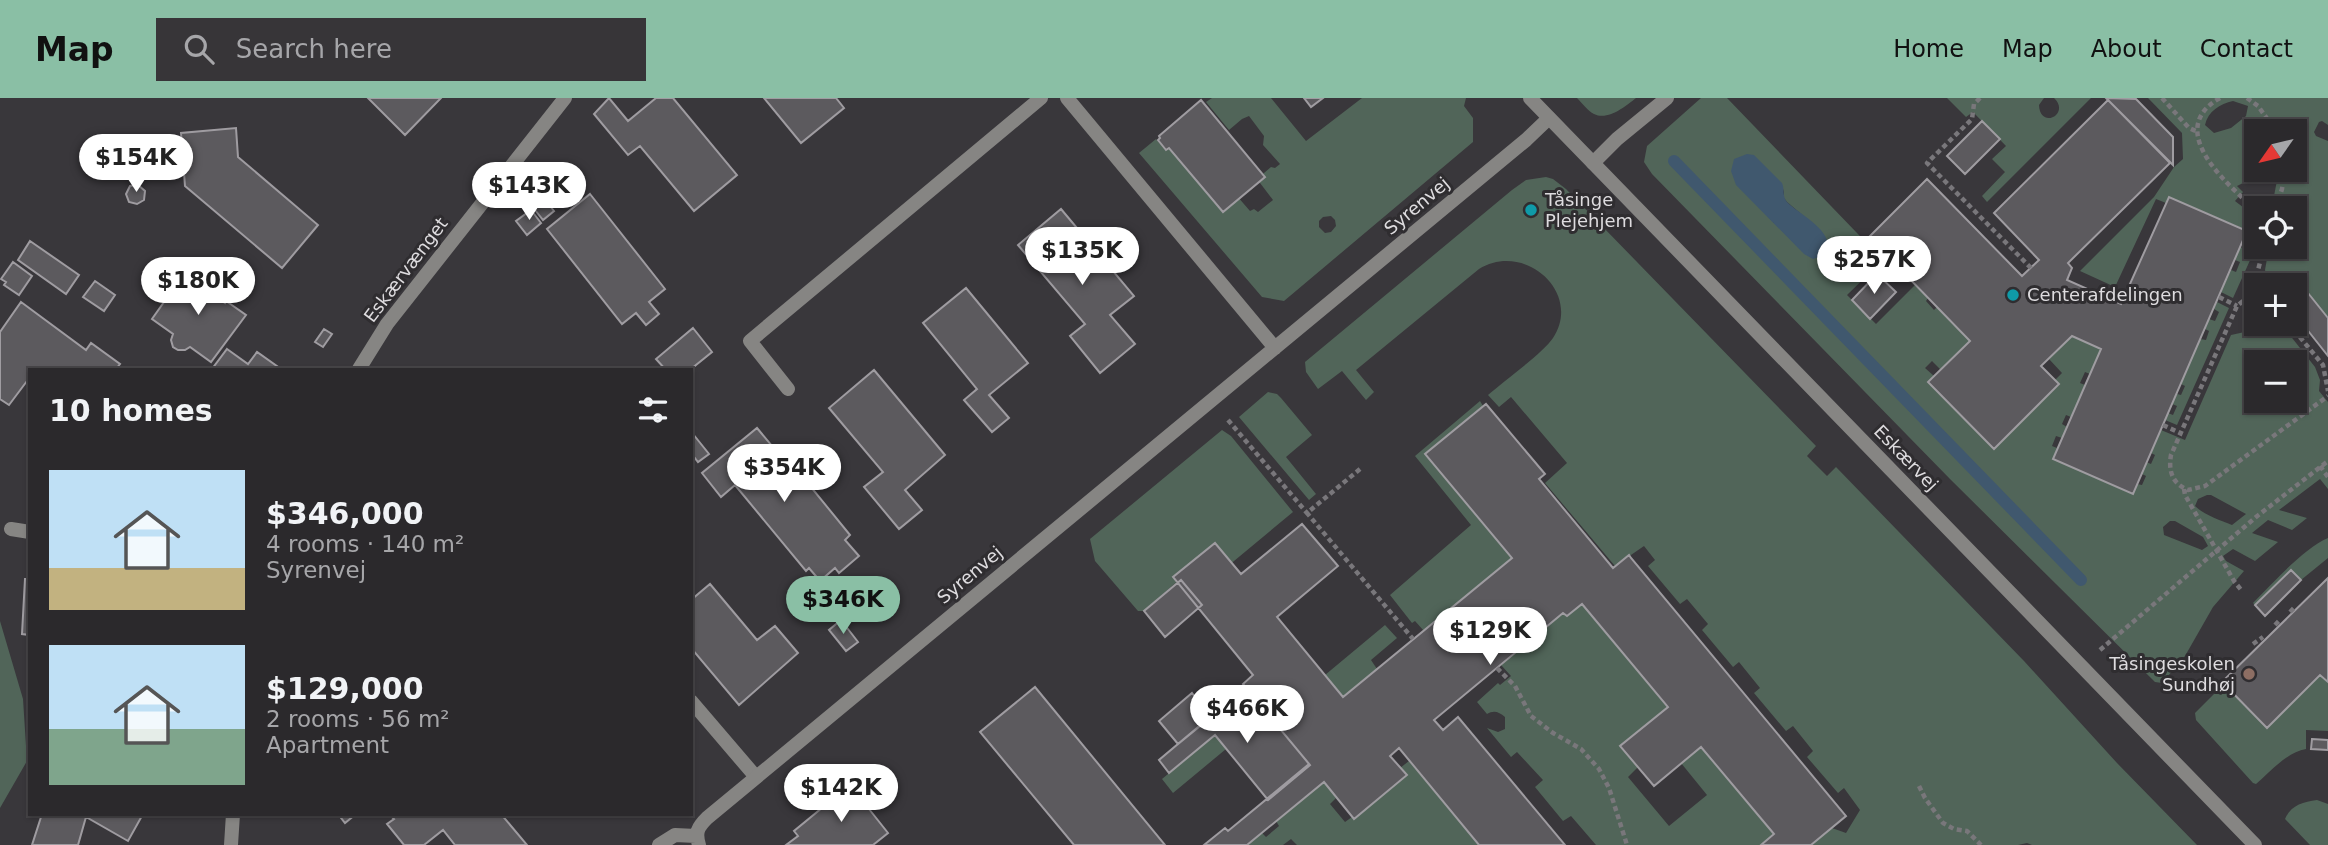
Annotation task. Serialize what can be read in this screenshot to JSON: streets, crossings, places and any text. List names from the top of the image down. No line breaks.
{"streets":{"street":["Syrenvej","Eskærvænget","Eskærvej"]},"crossings":[["Syrenvej","Eskærvej"]],"places":["Tåsinge Plejehjem","Centerafdelingen","Tåsingeskolen Sundhøj"],"north":"bottom left","page":{"header":"Map","search":"Search here","nav":["Home","Map","About","Contact"],"map_buttons":["+","−"],"price":["$154K","$143K","$135K","$257K","$180K","$354K","$346K","$129K","$466K","$142K"],"heading":"10 homes","list":[{"name":"$346,000","note":"4 rooms · 140 m² · Syrenvej"},{"name":"$129,000","note":"2 rooms · 56 m² · Apartment"}]}}
